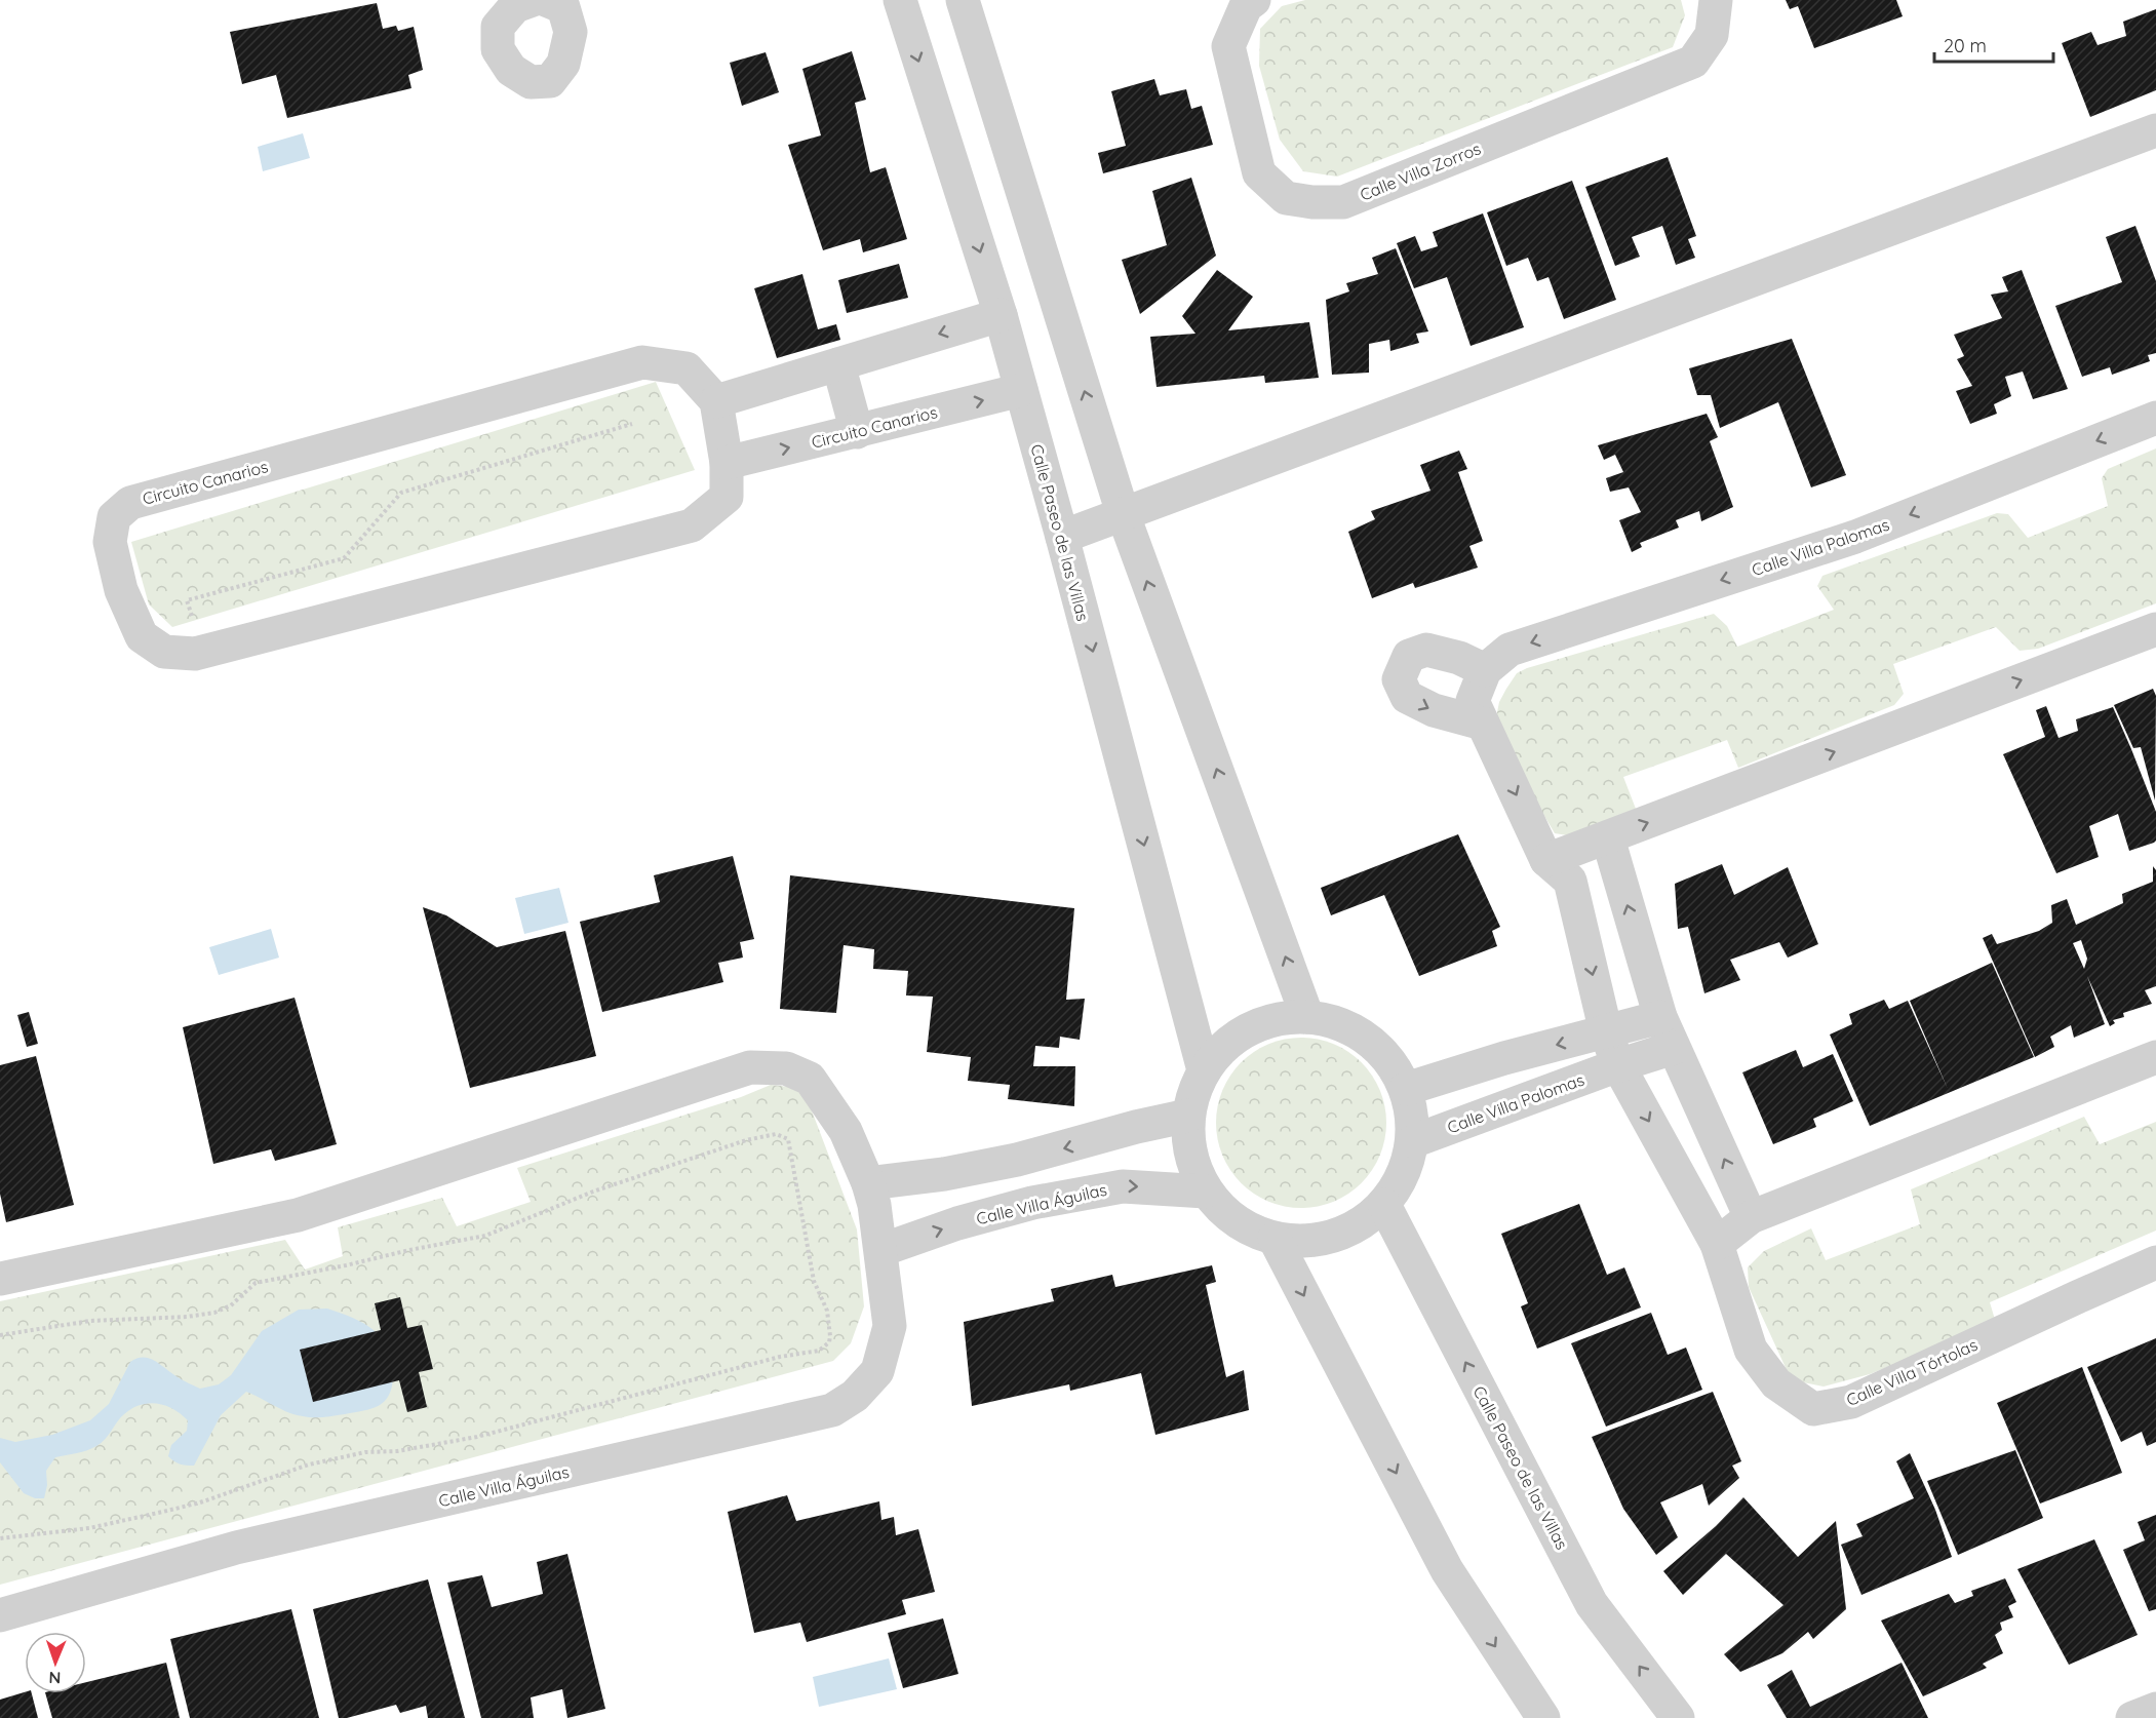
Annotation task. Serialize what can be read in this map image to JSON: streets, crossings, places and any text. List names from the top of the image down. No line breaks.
{"streets":{"street":["Calle Villa Zorros","Circuito Canarios","Calle Paseo de las Villas","Calle Villa Palomas","Calle Villa Águilas","Calle Villa Tórtolas"]},"crossings":[["Circuito Canarios","Calle Paseo de las Villas"],["Calle Villa Palomas","Calle Villa Tórtolas"]],"scale_bar":"20 m","north":"bottom"}
